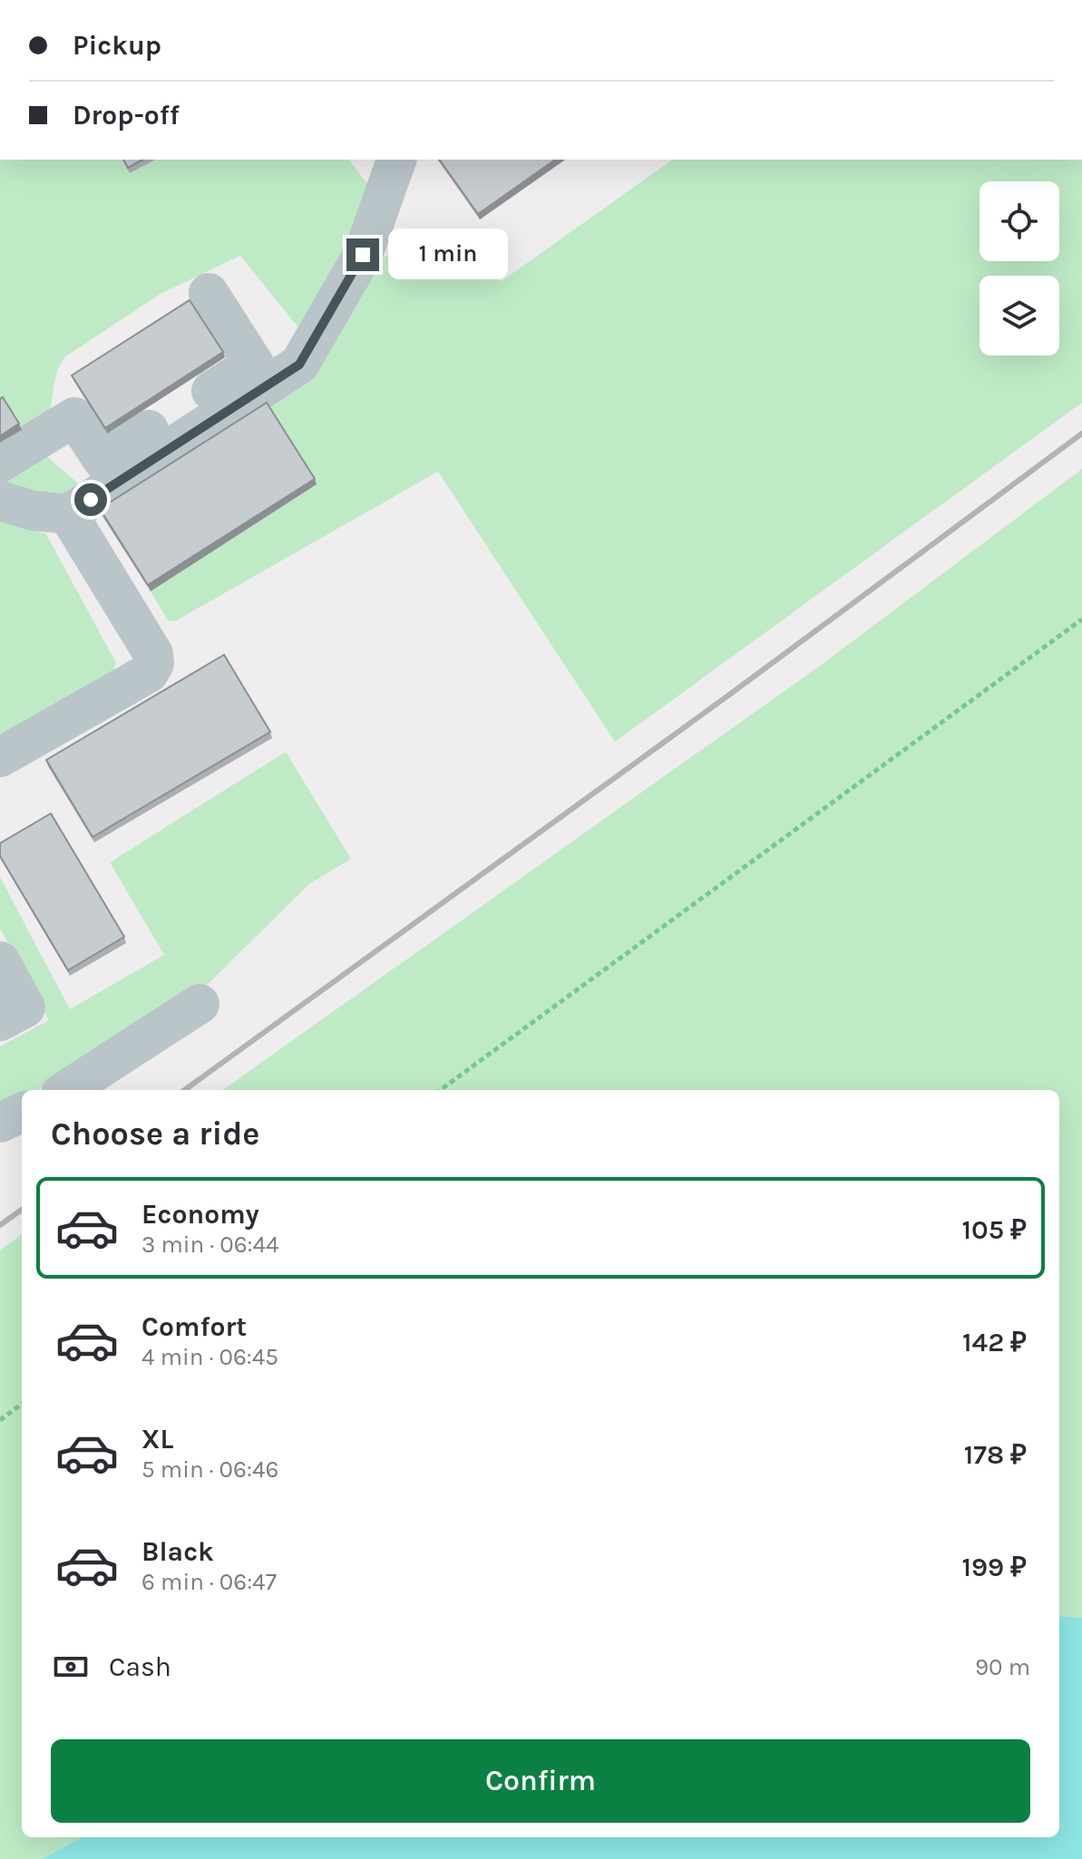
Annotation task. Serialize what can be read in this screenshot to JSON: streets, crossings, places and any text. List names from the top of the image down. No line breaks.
{"page":{"banner":["Pickup","Drop-off"],"bubble":"1 min","heading":"Choose a ride","list":[{"name":"Economy","note":"3 min · 06:44","value":"105 ₽"},{"name":"Comfort","note":"4 min · 06:45","value":"142 ₽"},{"name":"XL","note":"5 min · 06:46","value":"178 ₽"},{"name":"Black","note":"6 min · 06:47","value":"199 ₽"}],"pay":["Cash","90 m"],"buttons":"Confirm"}}
